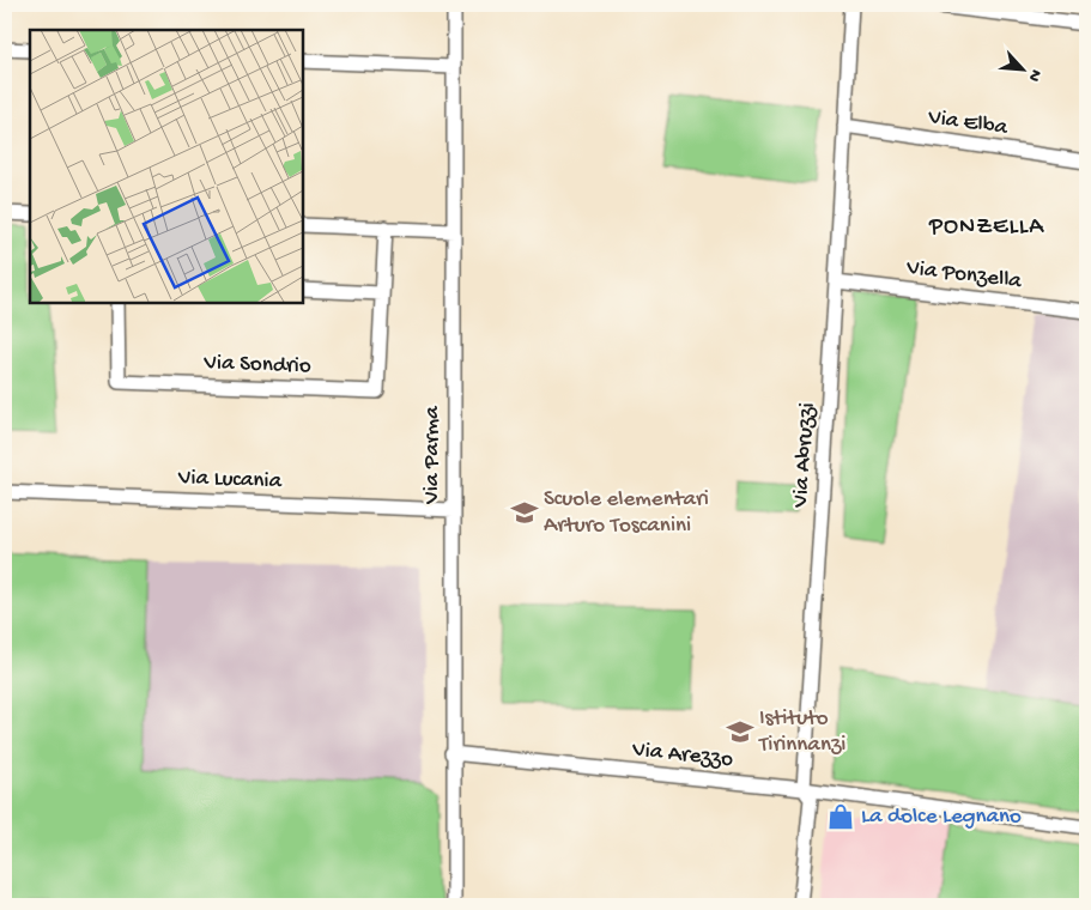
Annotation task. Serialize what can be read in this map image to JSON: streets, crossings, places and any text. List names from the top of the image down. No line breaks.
{"streets":{"street":["Via Elba","Via Ponzella","Via Sondrio","Via Parma","Via Abruzzi","Via Lucania","Via Arezzo"]},"crossings":[["Via Elba","Via Abruzzi"],["Via Ponzella","Via Abruzzi"],["Via Parma","Via Lucania"],["Via Parma","Via Arezzo"],["Via Abruzzi","Via Arezzo"]],"districts":["PONZELLA"],"places":{"school or university":["Scuole elementari Arturo Toscanini","Istituto Tirinnanzi"],"shop":["La dolce Legnano"]},"north":"bottom right"}
